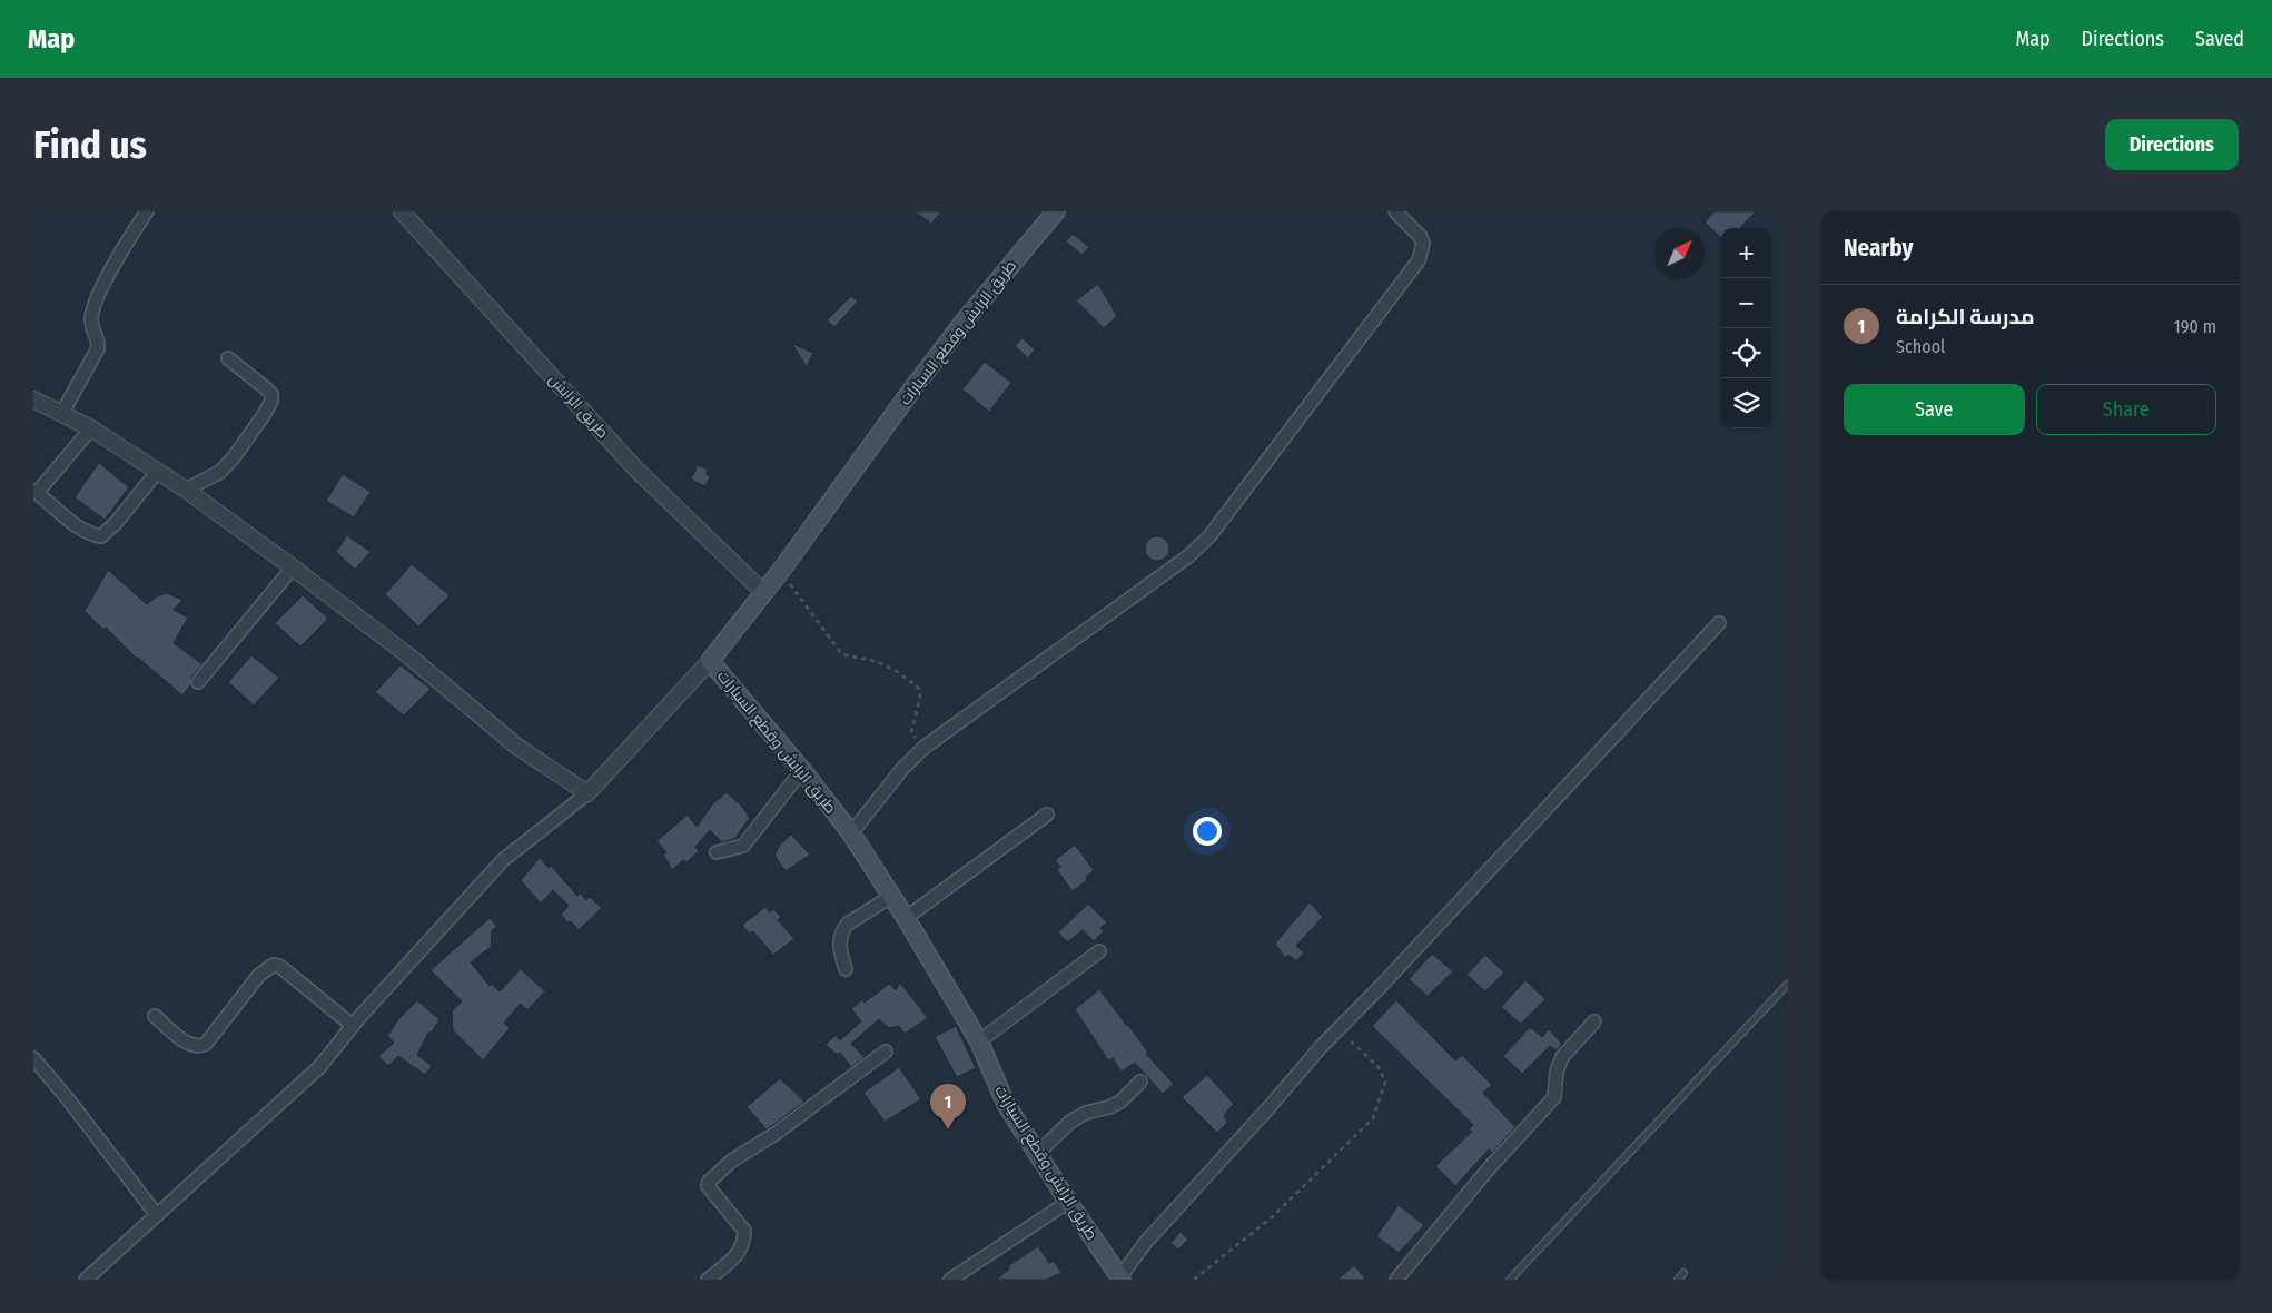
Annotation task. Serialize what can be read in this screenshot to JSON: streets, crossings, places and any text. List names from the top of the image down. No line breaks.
{"streets":{"main road":["طريق الرابش وقطع السيارات"],"street":["طريق الرابش"]},"crossings":[["طريق الرابش وقطع السيارات","طريق الرابش"]],"north":"top right","page":{"header":"Map","nav":["Map","Directions","Saved"],"buttons":["Directions",["Save","Share"]],"title":"Find us","heading":"Nearby","map_buttons":["+","−"],"list":[{"mark":"1","name":"مدرسة الكرامة","note":"School","value":"190 m"}],"pins":"1"}}
